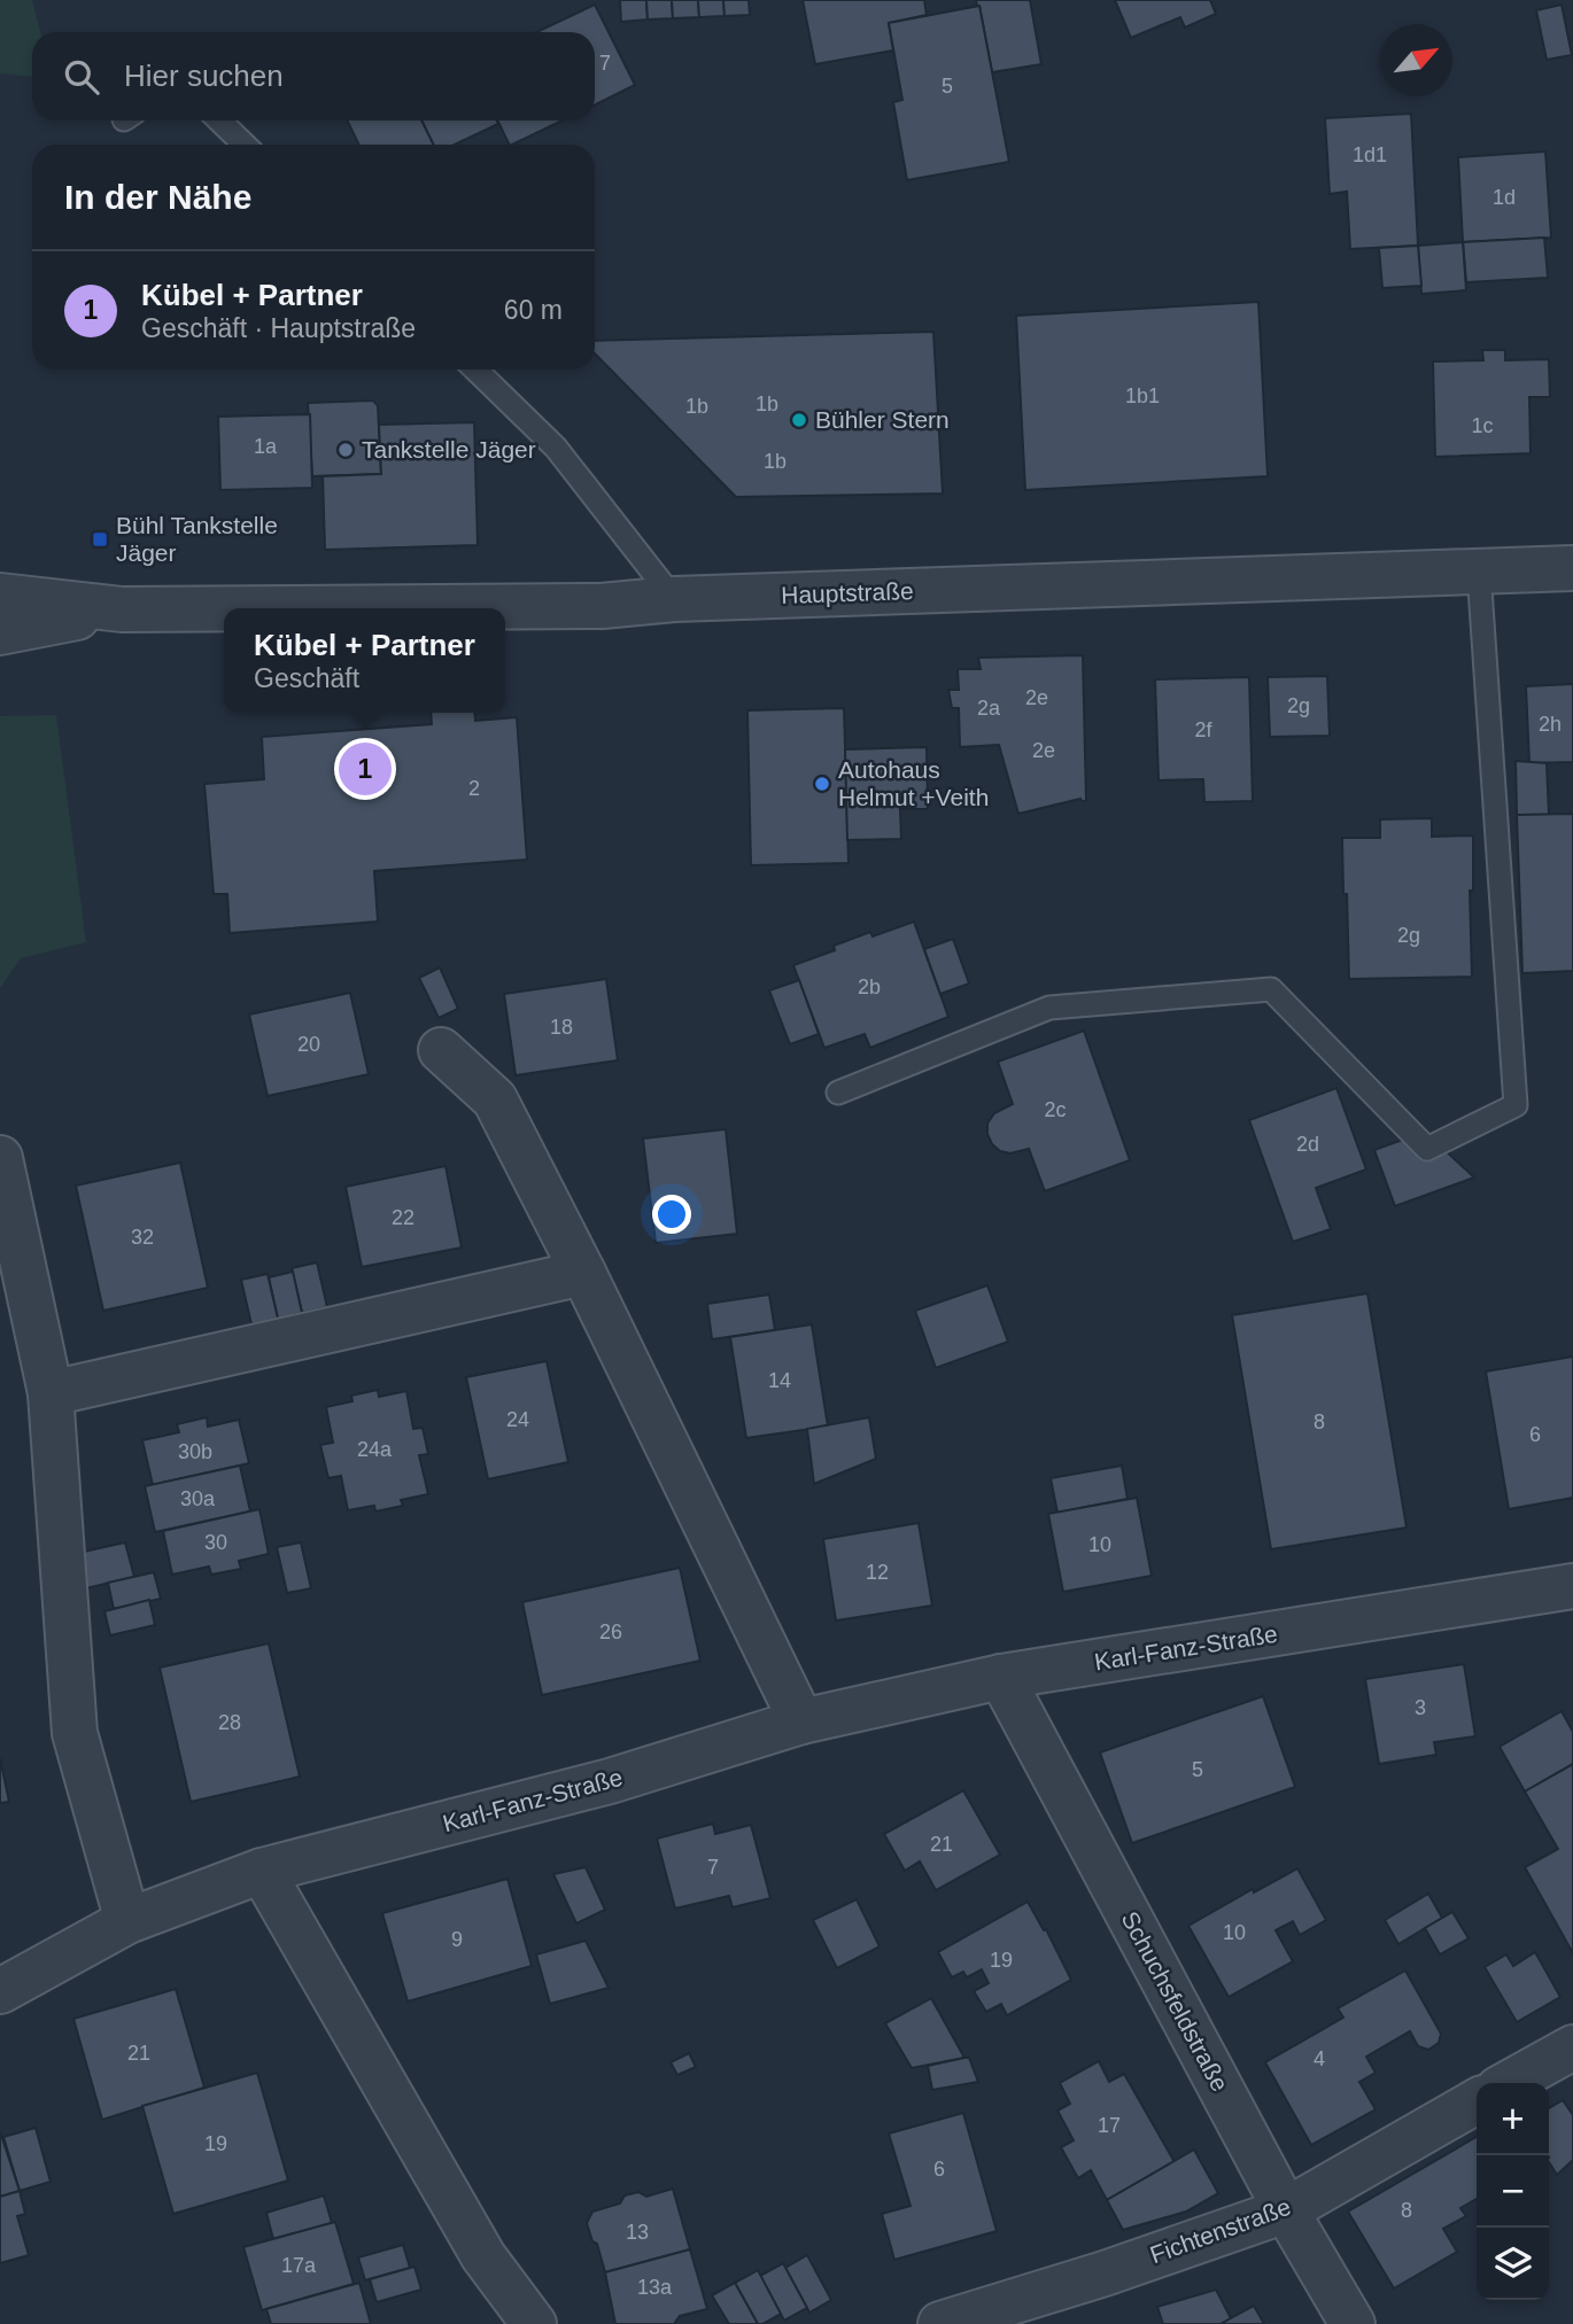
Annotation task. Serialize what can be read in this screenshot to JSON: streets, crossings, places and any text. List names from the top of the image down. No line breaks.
{"streets":{"street":["Hauptstraße","Karl-Fanz-Straße","Schuchsfeldstraße","Fichtenstraße"]},"crossings":[["Karl-Fanz-Straße","Schuchsfeldstraße"],["Schuchsfeldstraße","Fichtenstraße"]],"places":{"other":["Bühler Stern","Tankstelle Jäger","Autohaus Helmut +Veith"],"transit":["Bühl Tankstelle Jäger"]},"house_numbers":["7","5","1d1","1d","1b1","1b","1b","1c","1a","1b","2e","2g","2a","2h","2f","2e","2","2g","2b","18","20","2c","2d","22","32","14","24","8","6","24a","30b","30a","30","10","12","26","3","28","5","21","7","10","9","19","21","4","17","19","6","8","13","17a","13a"],"north":"top right","page":{"search":"Hier suchen","heading":"In der Nähe","list":[{"mark":"1","name":"Kübel + Partner","note":"Geschäft · Hauptstraße","value":"60 m"}],"popup":["Kübel + Partner","Geschäft"],"pins":"1","map_buttons":["+","−"]}}
